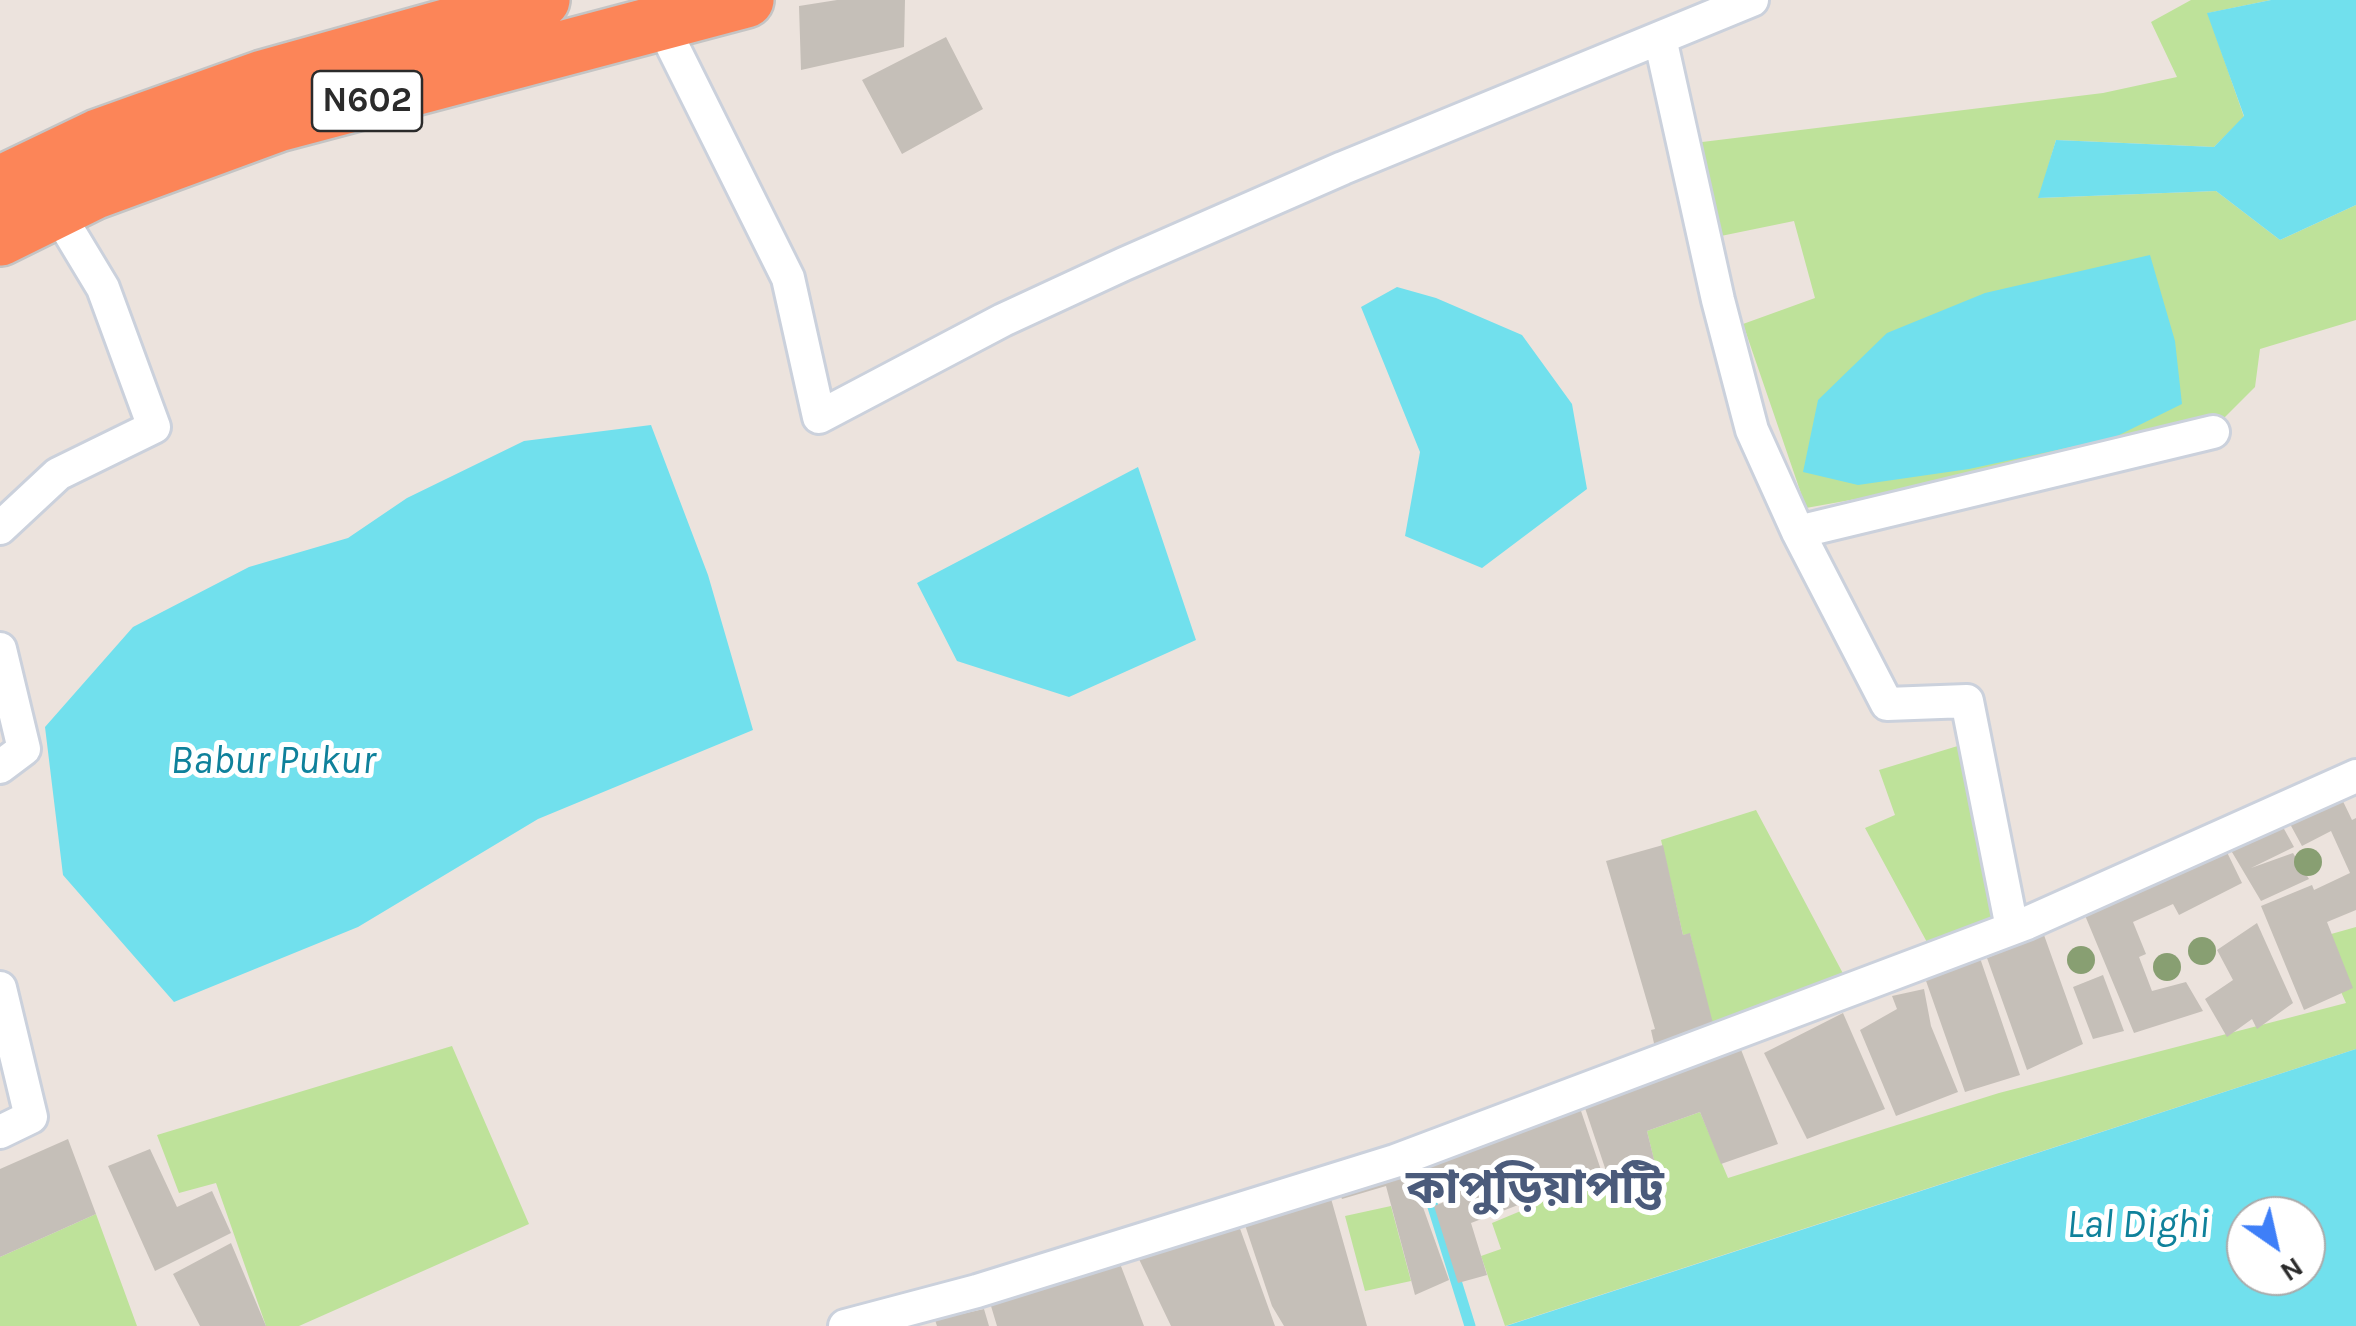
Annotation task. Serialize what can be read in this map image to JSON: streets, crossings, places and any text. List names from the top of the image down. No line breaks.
{"streets":{"highway":["N602"]},"districts":["কাপুড়িয়াপট্টি"],"water":["Babur Pukur","Lal Dighi"],"north":"bottom right"}
